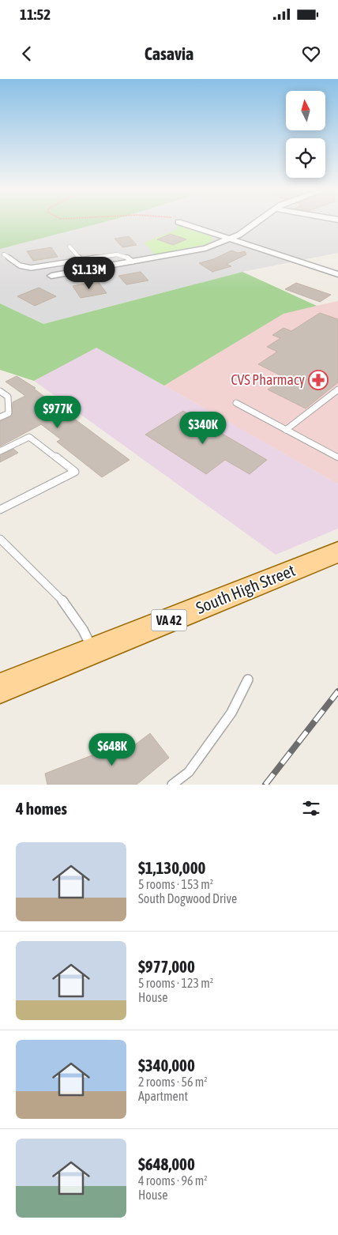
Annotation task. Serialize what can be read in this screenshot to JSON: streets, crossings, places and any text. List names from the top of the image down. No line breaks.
{"streets":{"main road":["South High Street","VA 42"]},"places":{"pharmacy":["CVS Pharmacy"]},"north":"top","page":{"status":"11:52","header":"Casavia","price":["$1.13M","$977K","$340K","$648K"],"heading":"4 homes","list":[{"name":"$1,130,000","note":"5 rooms · 153 m² · South Dogwood Drive"},{"name":"$977,000","note":"5 rooms · 123 m² · House"},{"name":"$340,000","note":"2 rooms · 56 m² · Apartment"},{"name":"$648,000","note":"4 rooms · 96 m² · House"}]}}
